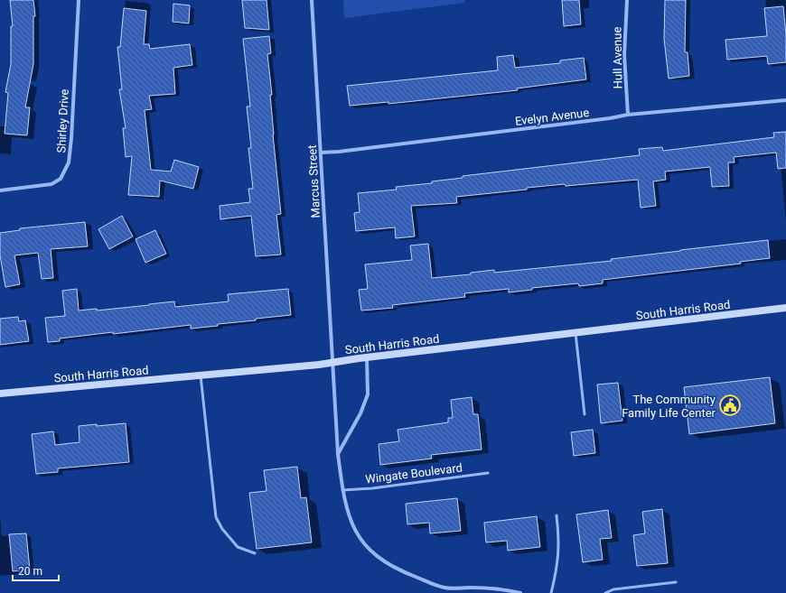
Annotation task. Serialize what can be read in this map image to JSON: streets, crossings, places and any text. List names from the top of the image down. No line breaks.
{"streets":{"main road":["South Harris Road"],"street":["Hull Avenue","Evelyn Avenue","Shirley Drive","Marcus Street"],"lane":["Wingate Boulevard"]},"crossings":[["Hull Avenue","Evelyn Avenue"],["Evelyn Avenue","Marcus Street"],["Marcus Street","South Harris Road"]],"places":{"public building":["The Community Family Life Center"]},"scale_bar":"20 m"}
